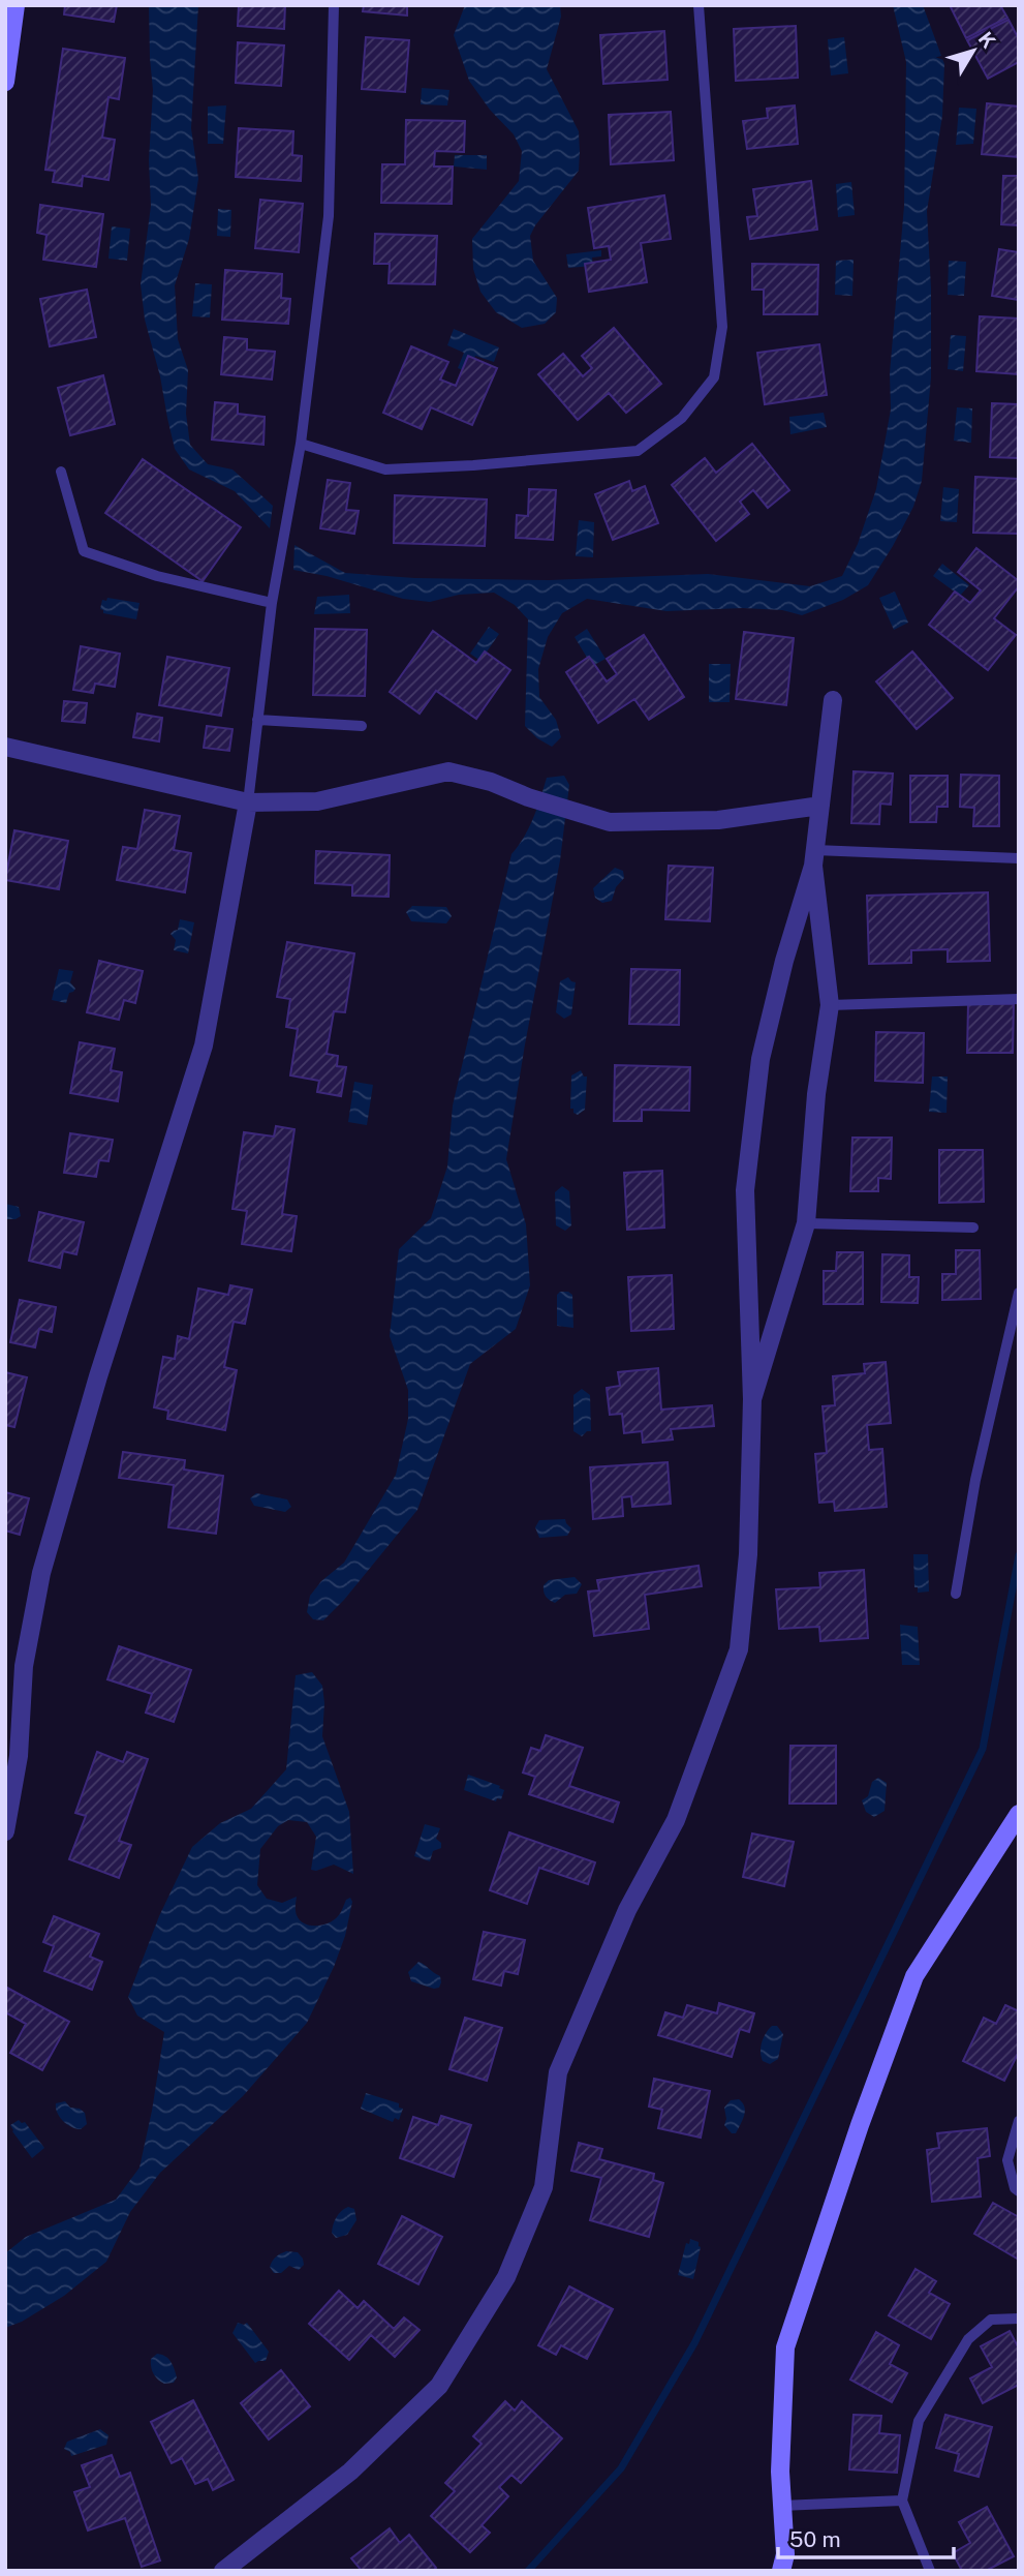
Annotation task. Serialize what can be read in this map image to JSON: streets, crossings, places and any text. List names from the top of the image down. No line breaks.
{"scale_bar":"50 m","north":"top right"}
